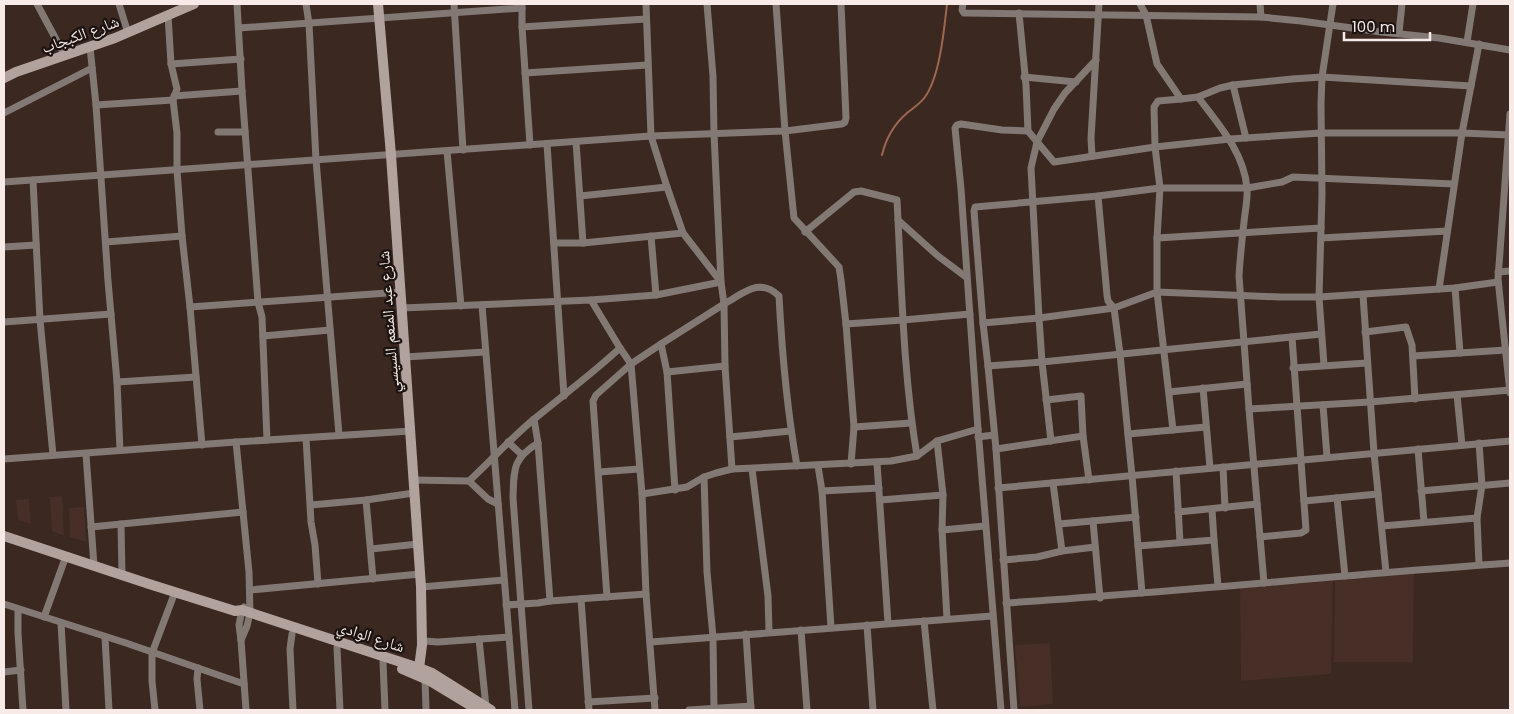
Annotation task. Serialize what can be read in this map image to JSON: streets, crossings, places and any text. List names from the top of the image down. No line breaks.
{"streets":{"main road":["شارع الكبجاب","شارع عبد المنعم السيسي","شارع الوادي"]},"crossings":[["شارع عبد المنعم السيسي","شارع الوادي"]],"scale_bar":"100 m"}
